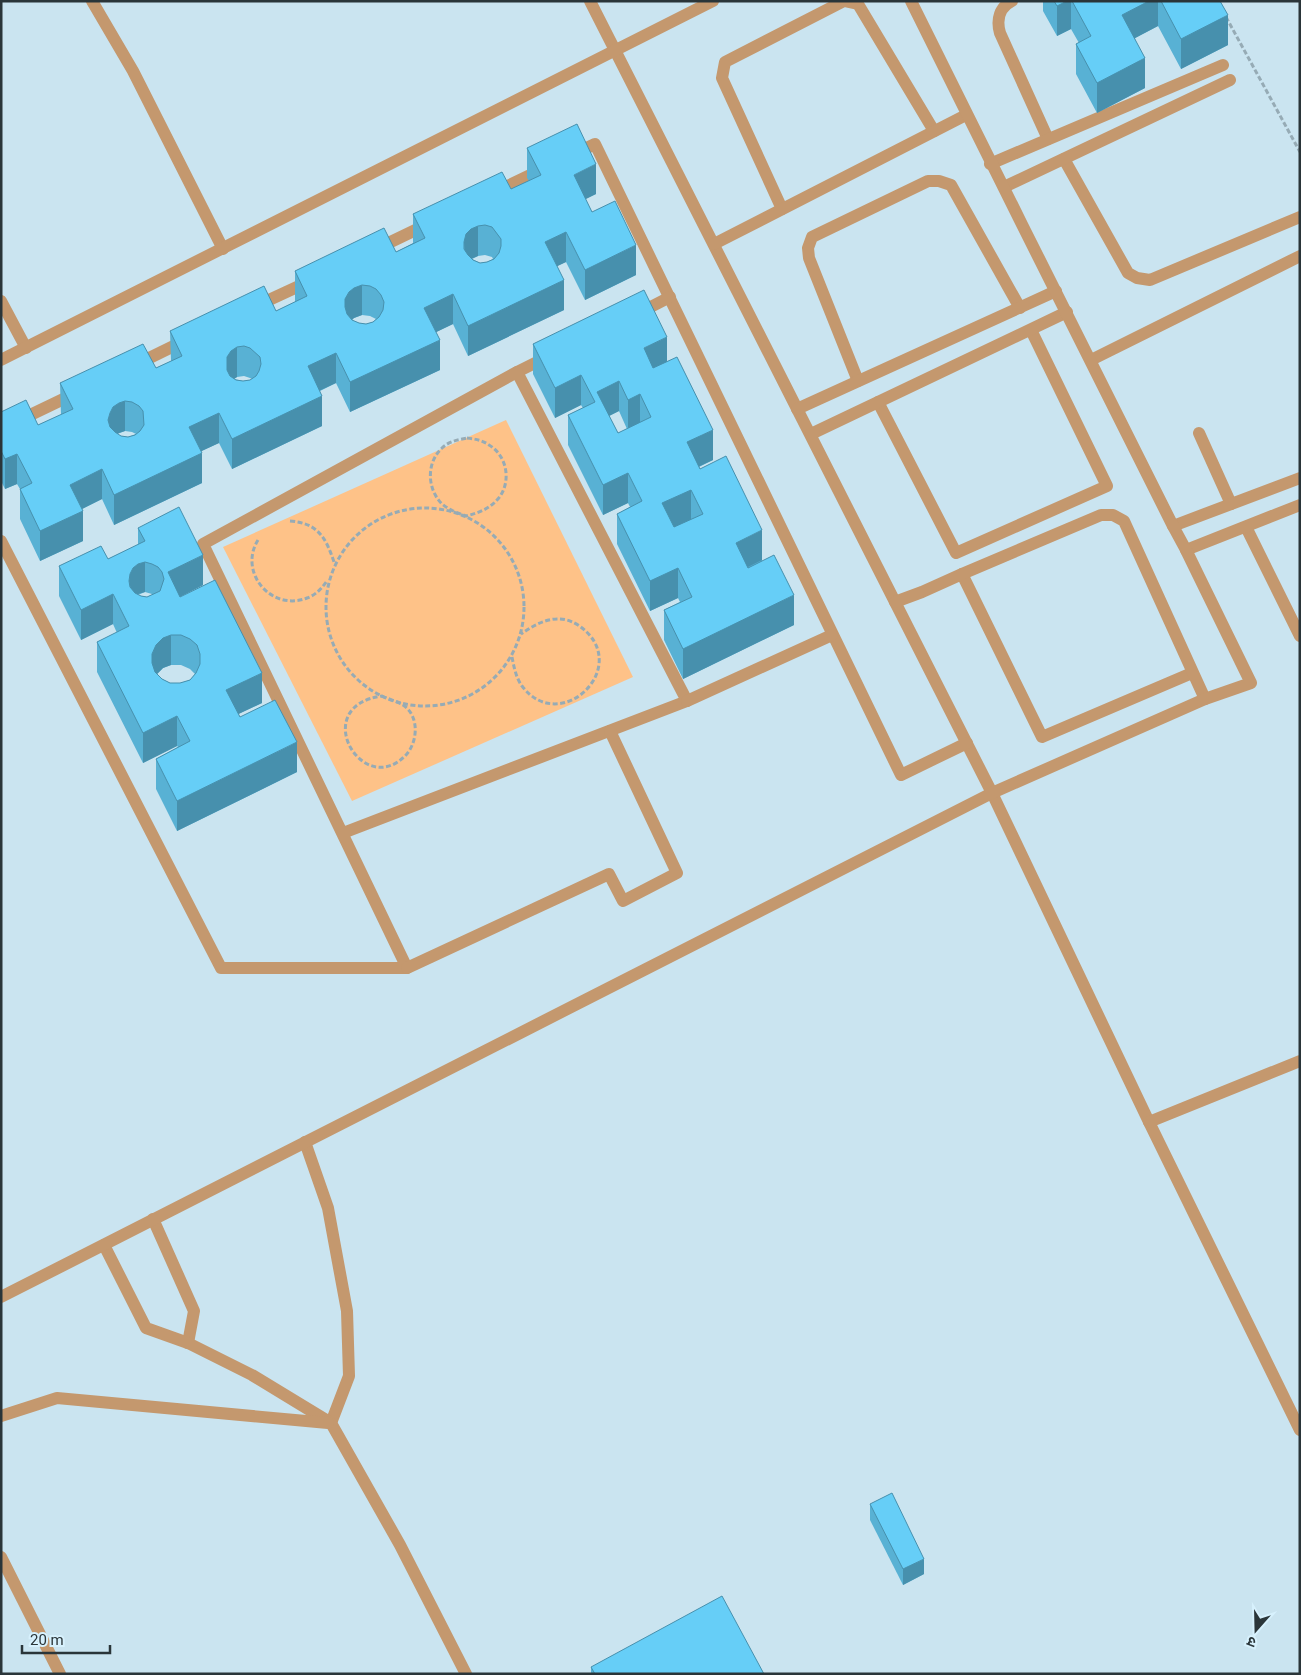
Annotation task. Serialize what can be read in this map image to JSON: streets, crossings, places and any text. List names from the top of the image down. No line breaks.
{"scale_bar":"20 m","north":"bottom"}
